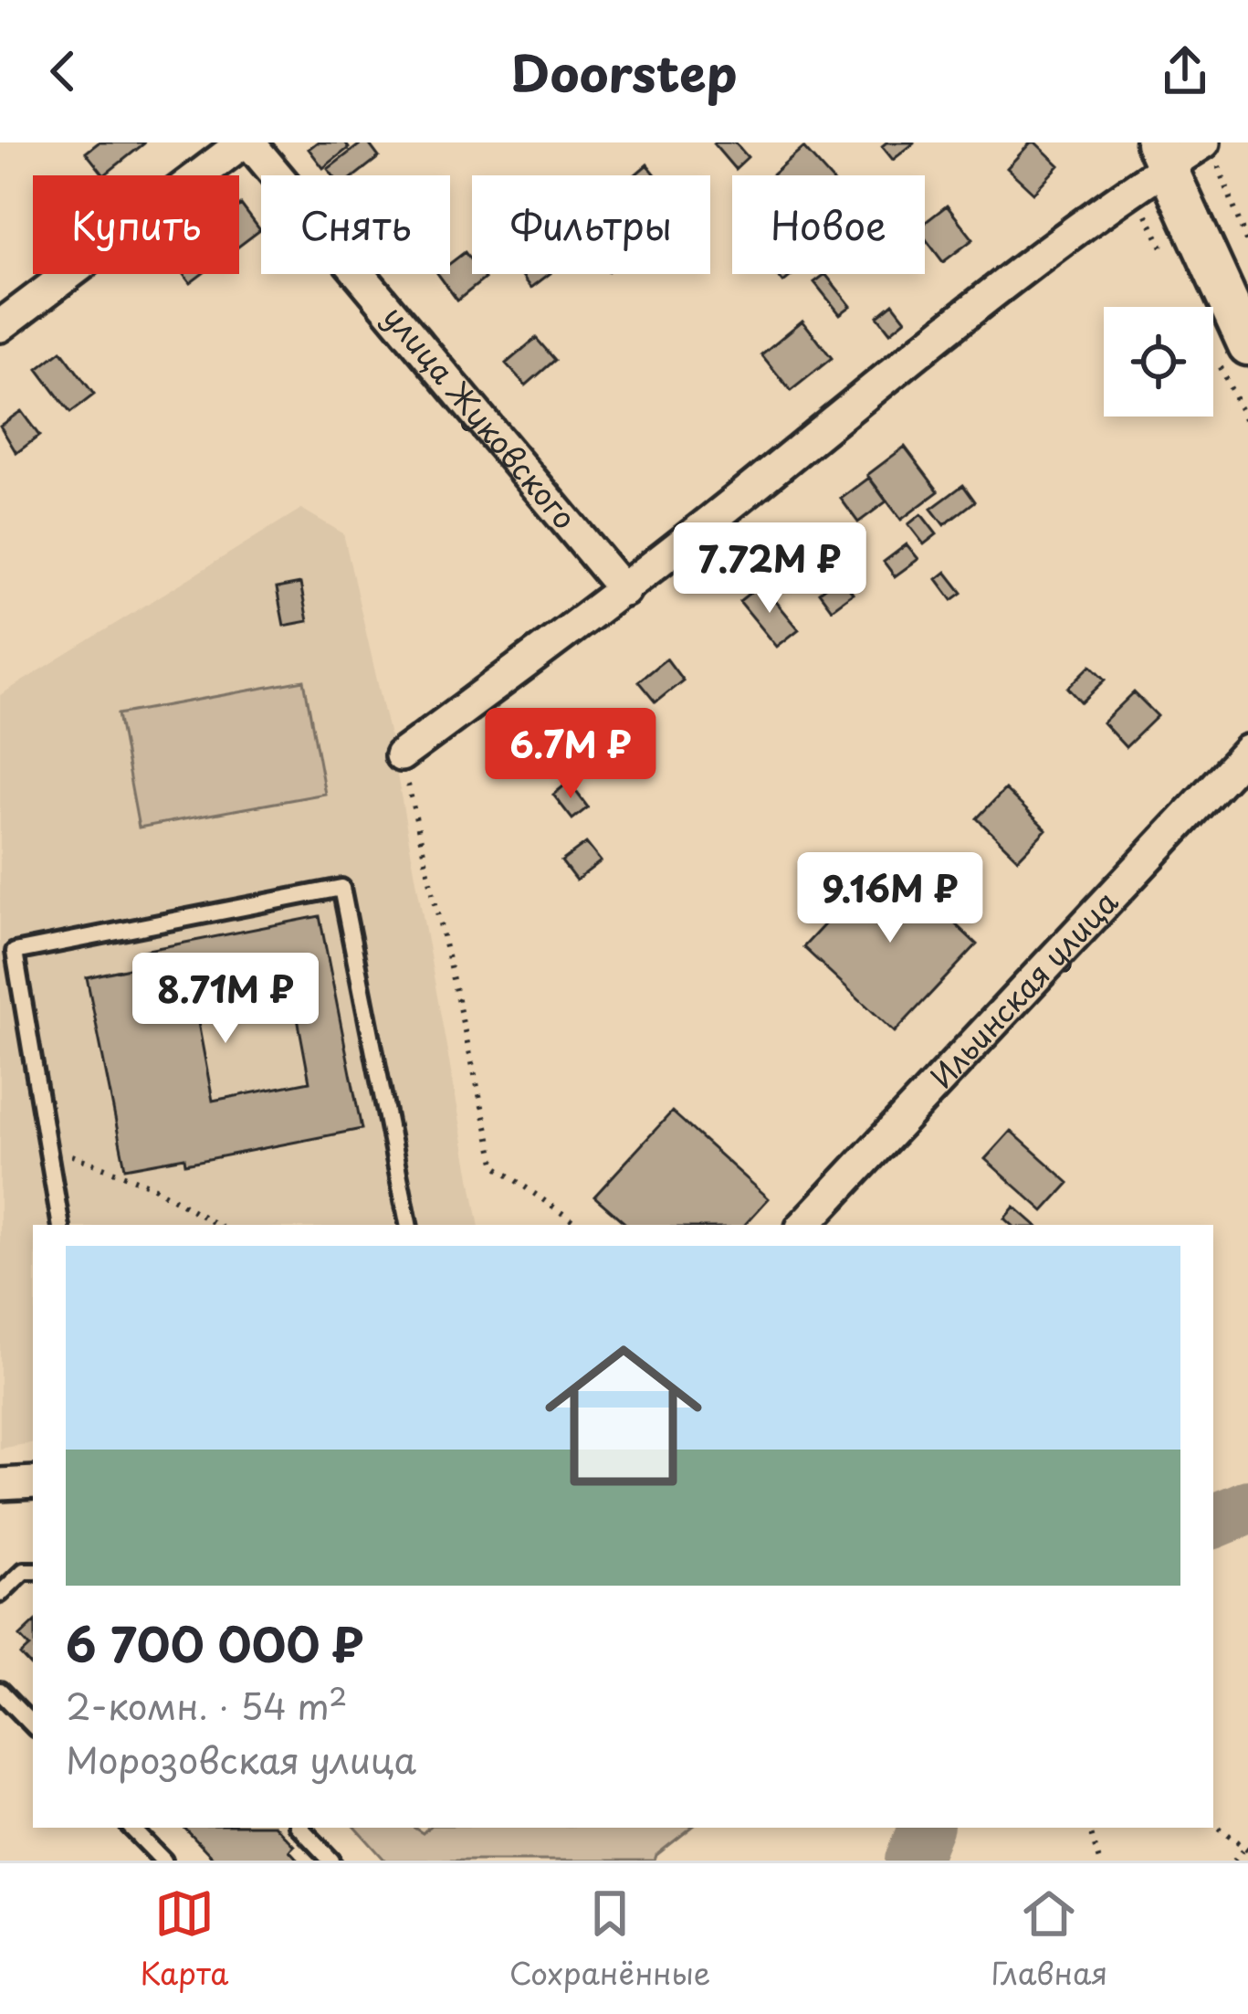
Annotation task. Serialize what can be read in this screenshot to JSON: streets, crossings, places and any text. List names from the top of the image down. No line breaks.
{"streets":{"street":["улица Жуковского","Ильинская улица"]},"page":{"header":"Doorstep","chip":["Купить","Снять","Фильтры","Новое"],"price":["7.72M ₽","6.7M ₽","9.16M ₽","8.71M ₽"],"list":[{"name":"6 700 000 ₽","note":"2-комн. · 54 m² · Морозовская улица"}],"tabs":["Карта","Сохранённые","Главная"]}}
